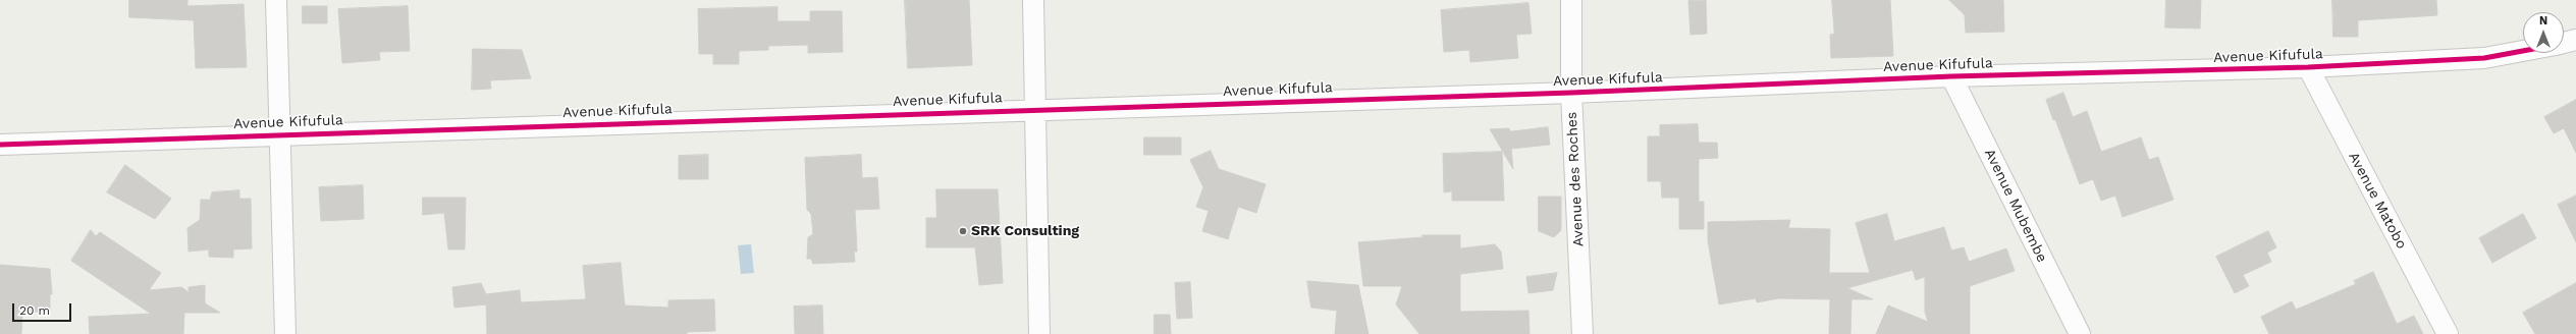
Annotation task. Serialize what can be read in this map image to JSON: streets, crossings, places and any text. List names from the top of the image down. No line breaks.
{"streets":{"street":["Avenue Kifufula","Avenue des Roches","Avenue Matobo","Avenue Mubembe"]},"crossings":[["Avenue Kifufula","Avenue des Roches"],["Avenue Kifufula","Avenue Matobo"],["Avenue Kifufula","Avenue Mubembe"]],"places":["SRK Consulting"],"scale_bar":"20 m","north":"top"}
